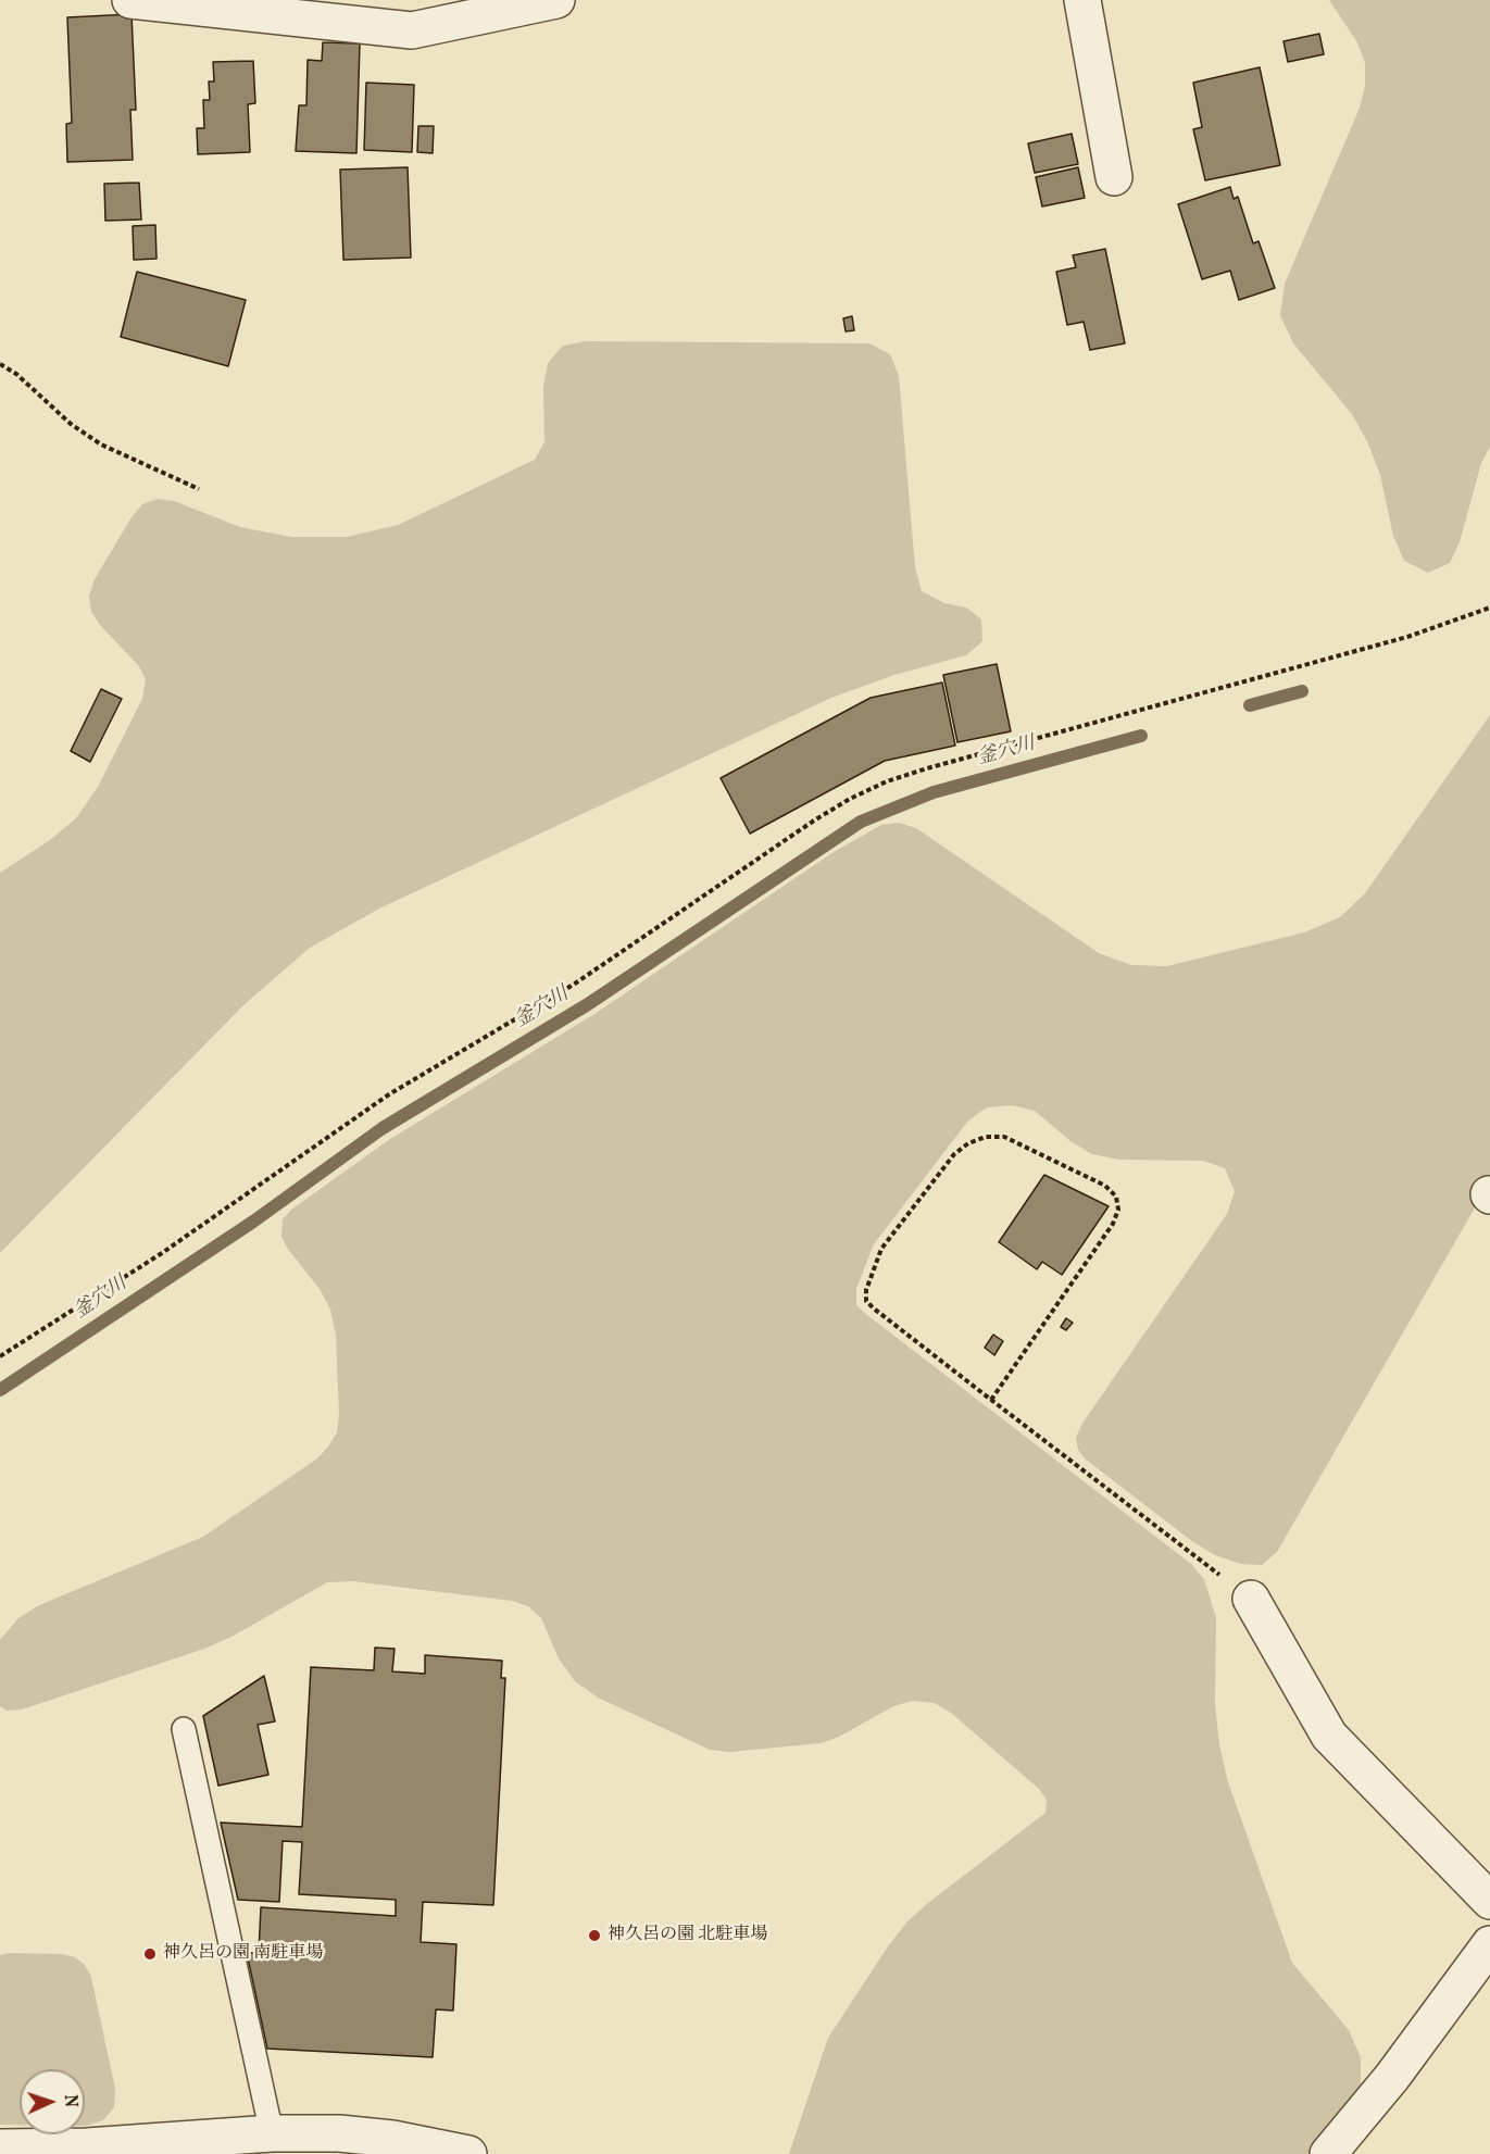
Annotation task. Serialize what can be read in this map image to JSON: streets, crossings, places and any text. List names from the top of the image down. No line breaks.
{"water":["釜穴川"],"places":["神久呂の園 北駐車場","神久呂の園 南駐車場"],"north":"right"}
